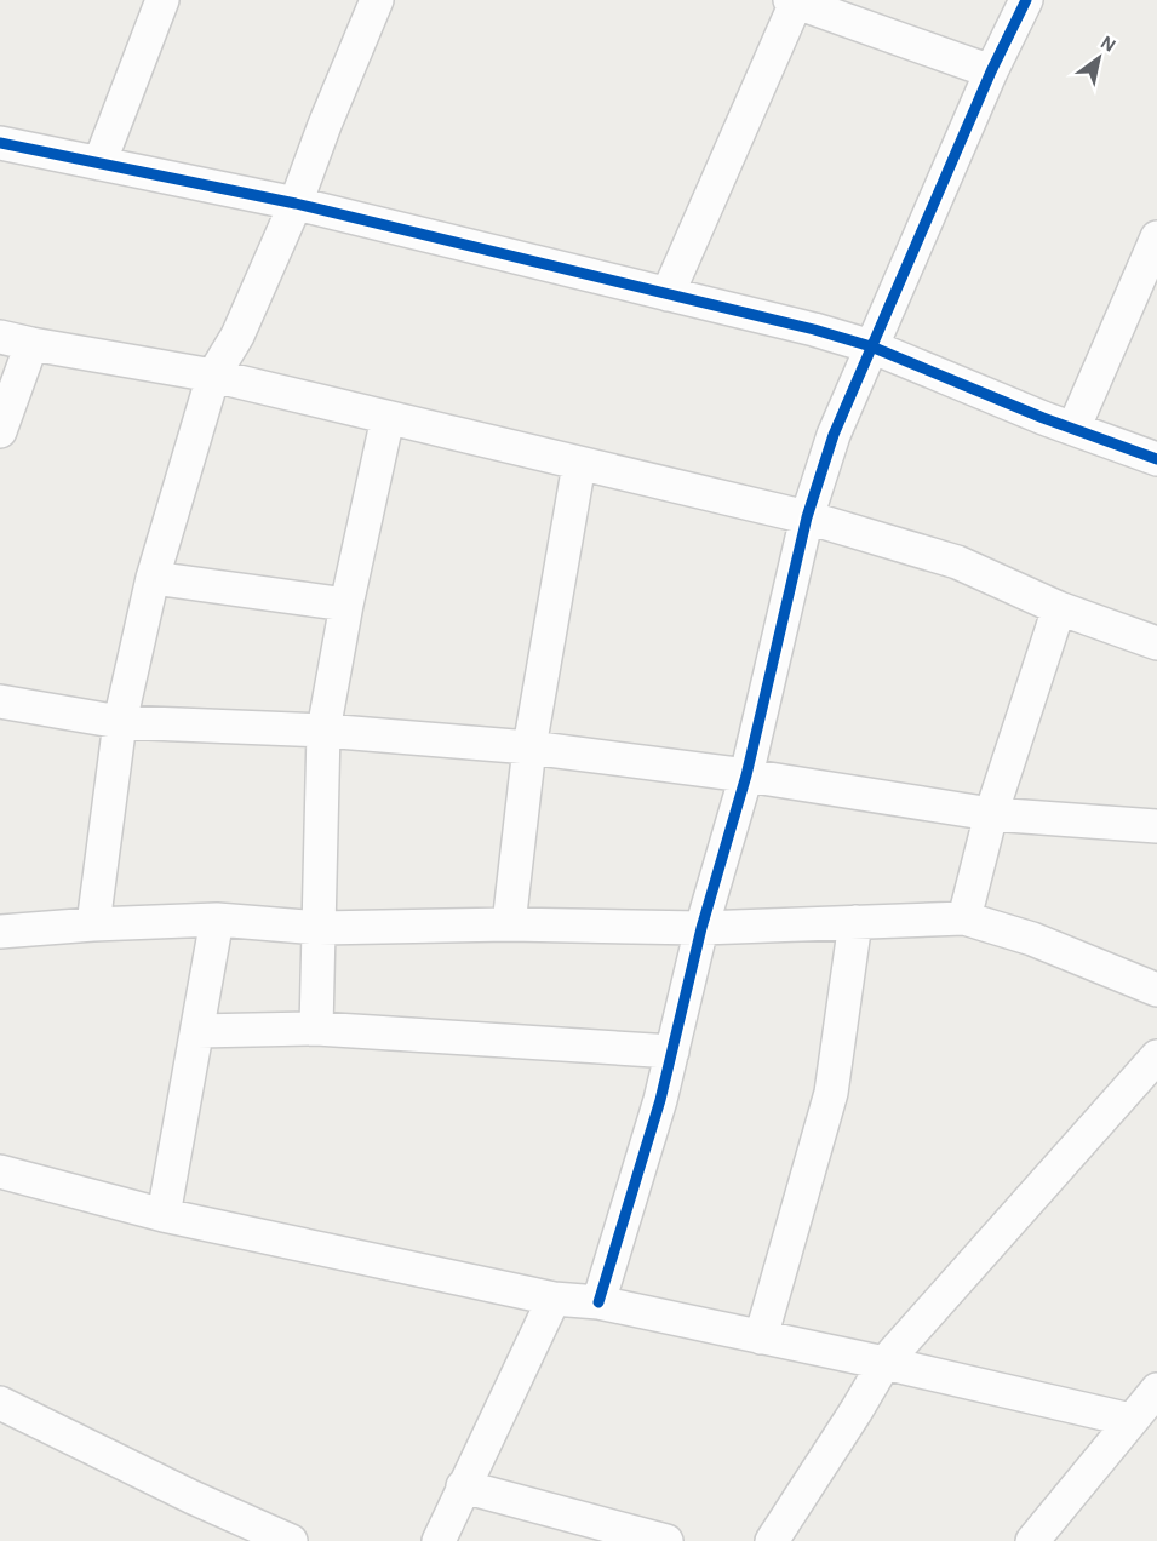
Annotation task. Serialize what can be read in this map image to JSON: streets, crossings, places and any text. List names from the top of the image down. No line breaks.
{"north":"top right"}
